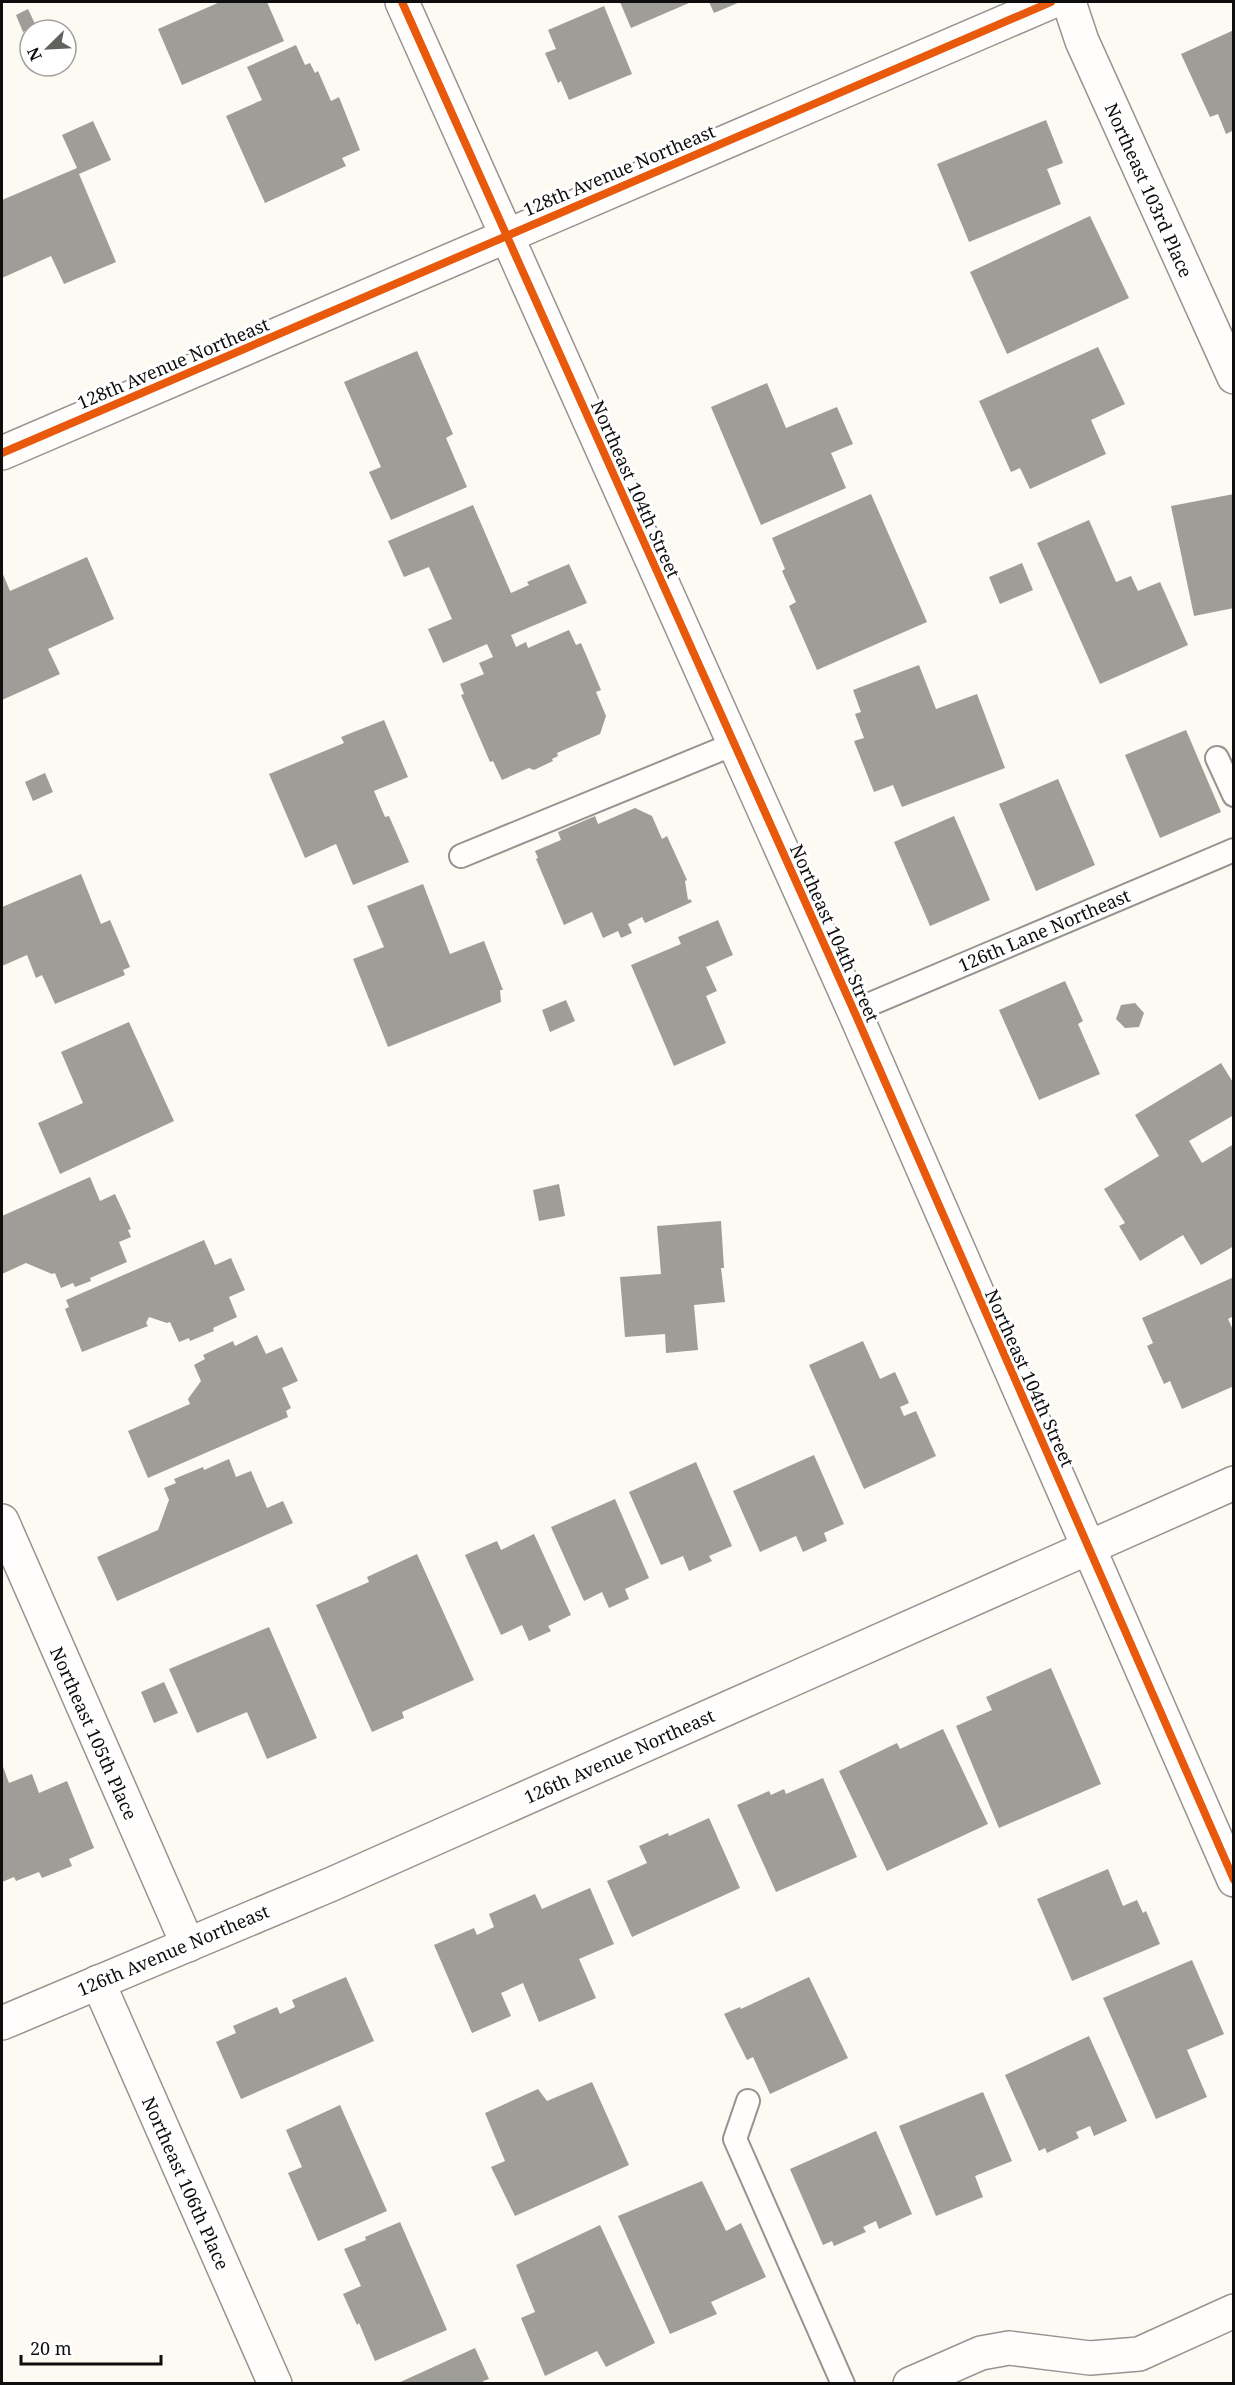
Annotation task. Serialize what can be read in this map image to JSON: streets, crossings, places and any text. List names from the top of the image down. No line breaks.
{"streets":{"street":["128th Avenue Northeast","Northeast 103rd Place","Northeast 104th Street","Northeast 105th Place","126th Avenue Northeast","Northeast 106th Place"],"lane":["126th Lane Northeast"]},"crossings":[["128th Avenue Northeast","Northeast 104th Street"],["Northeast 104th Street","126th Lane Northeast"],["Northeast 104th Street","126th Avenue Northeast"],["Northeast 105th Place","126th Avenue Northeast"],["126th Avenue Northeast","Northeast 106th Place"]],"scale_bar":"20 m","north":"bottom left"}
